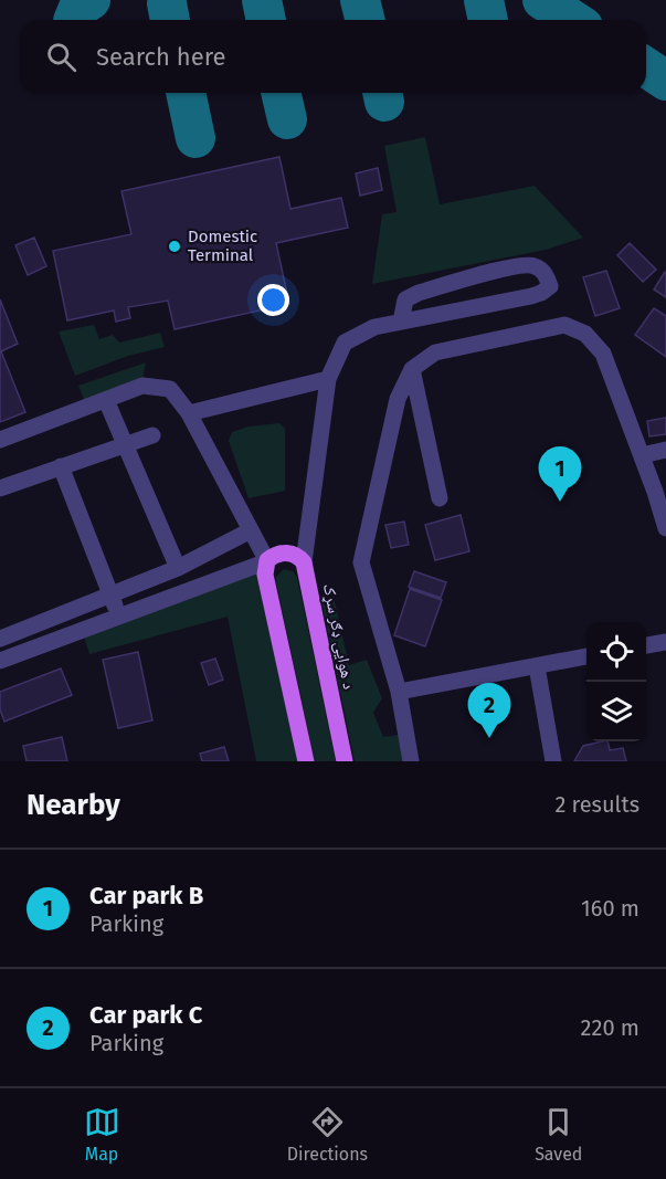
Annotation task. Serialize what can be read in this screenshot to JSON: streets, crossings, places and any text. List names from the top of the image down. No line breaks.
{"streets":{"main road":["د هوایی ډګر سړک"]},"places":["Domestic Terminal"],"page":{"search":"Search here","pins":["1","2"],"heading":["Nearby","2 results"],"list":[{"mark":"1","name":"Car park B","note":"Parking","value":"160 m"},{"mark":"2","name":"Car park C","note":"Parking","value":"220 m"}],"nav":["Map","Directions","Saved"]}}
